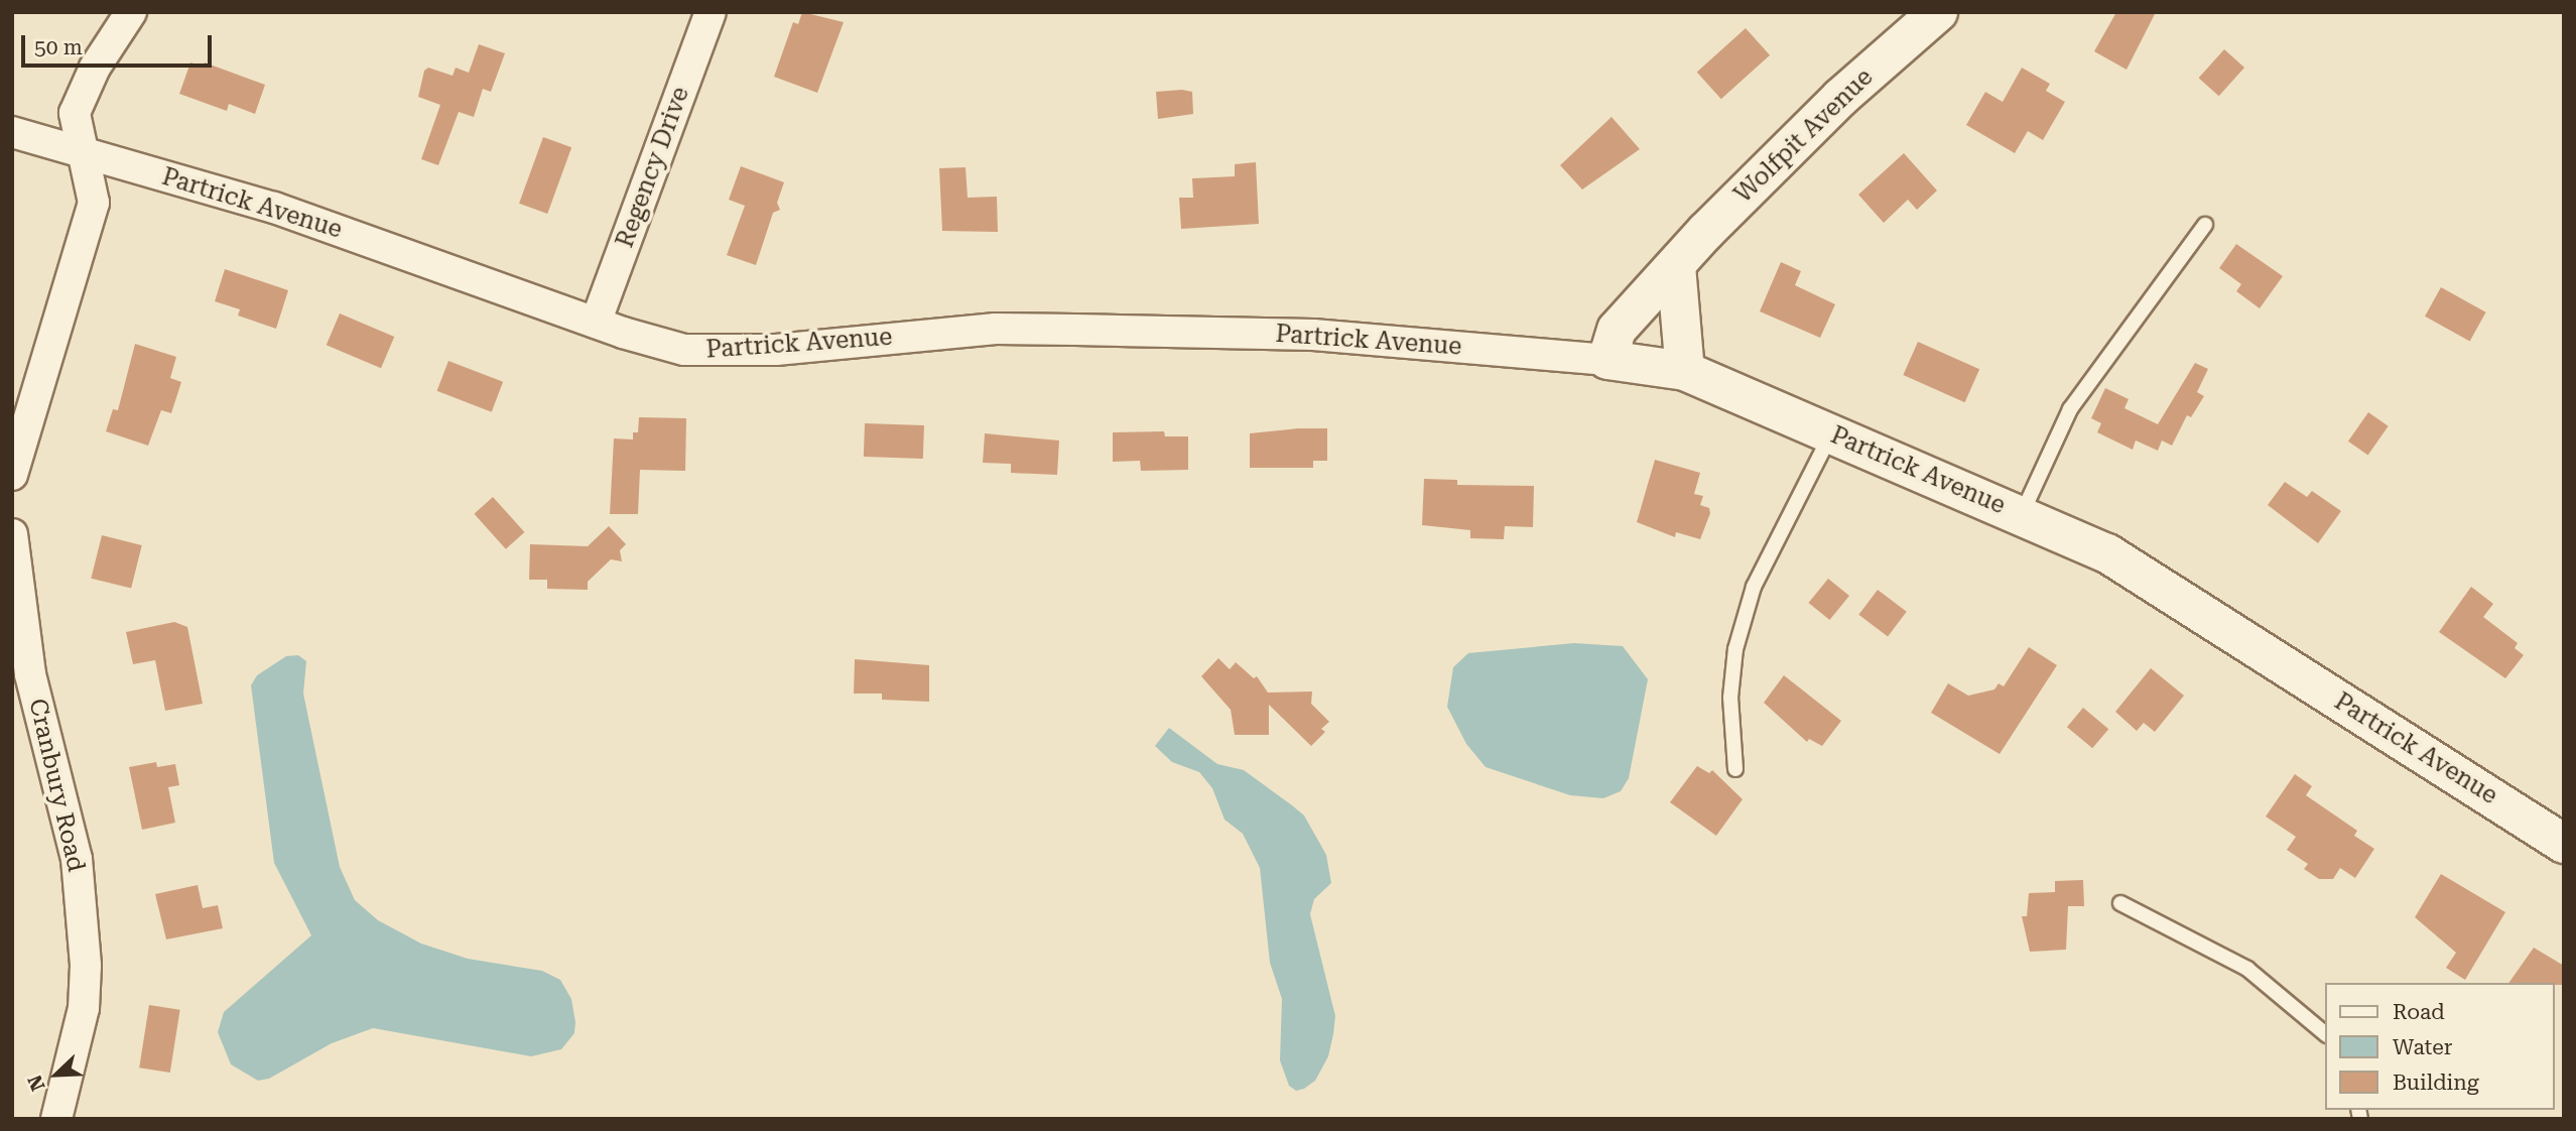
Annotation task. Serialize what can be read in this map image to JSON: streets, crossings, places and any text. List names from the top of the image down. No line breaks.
{"streets":{"street":["Wolfpit Avenue","Regency Drive","Partrick Avenue","Cranbury Road"]},"crossings":[["Wolfpit Avenue","Partrick Avenue"],["Regency Drive","Partrick Avenue"]],"legend":["Road","Water","Building"],"scale_bar":"50 m","north":"bottom left"}
